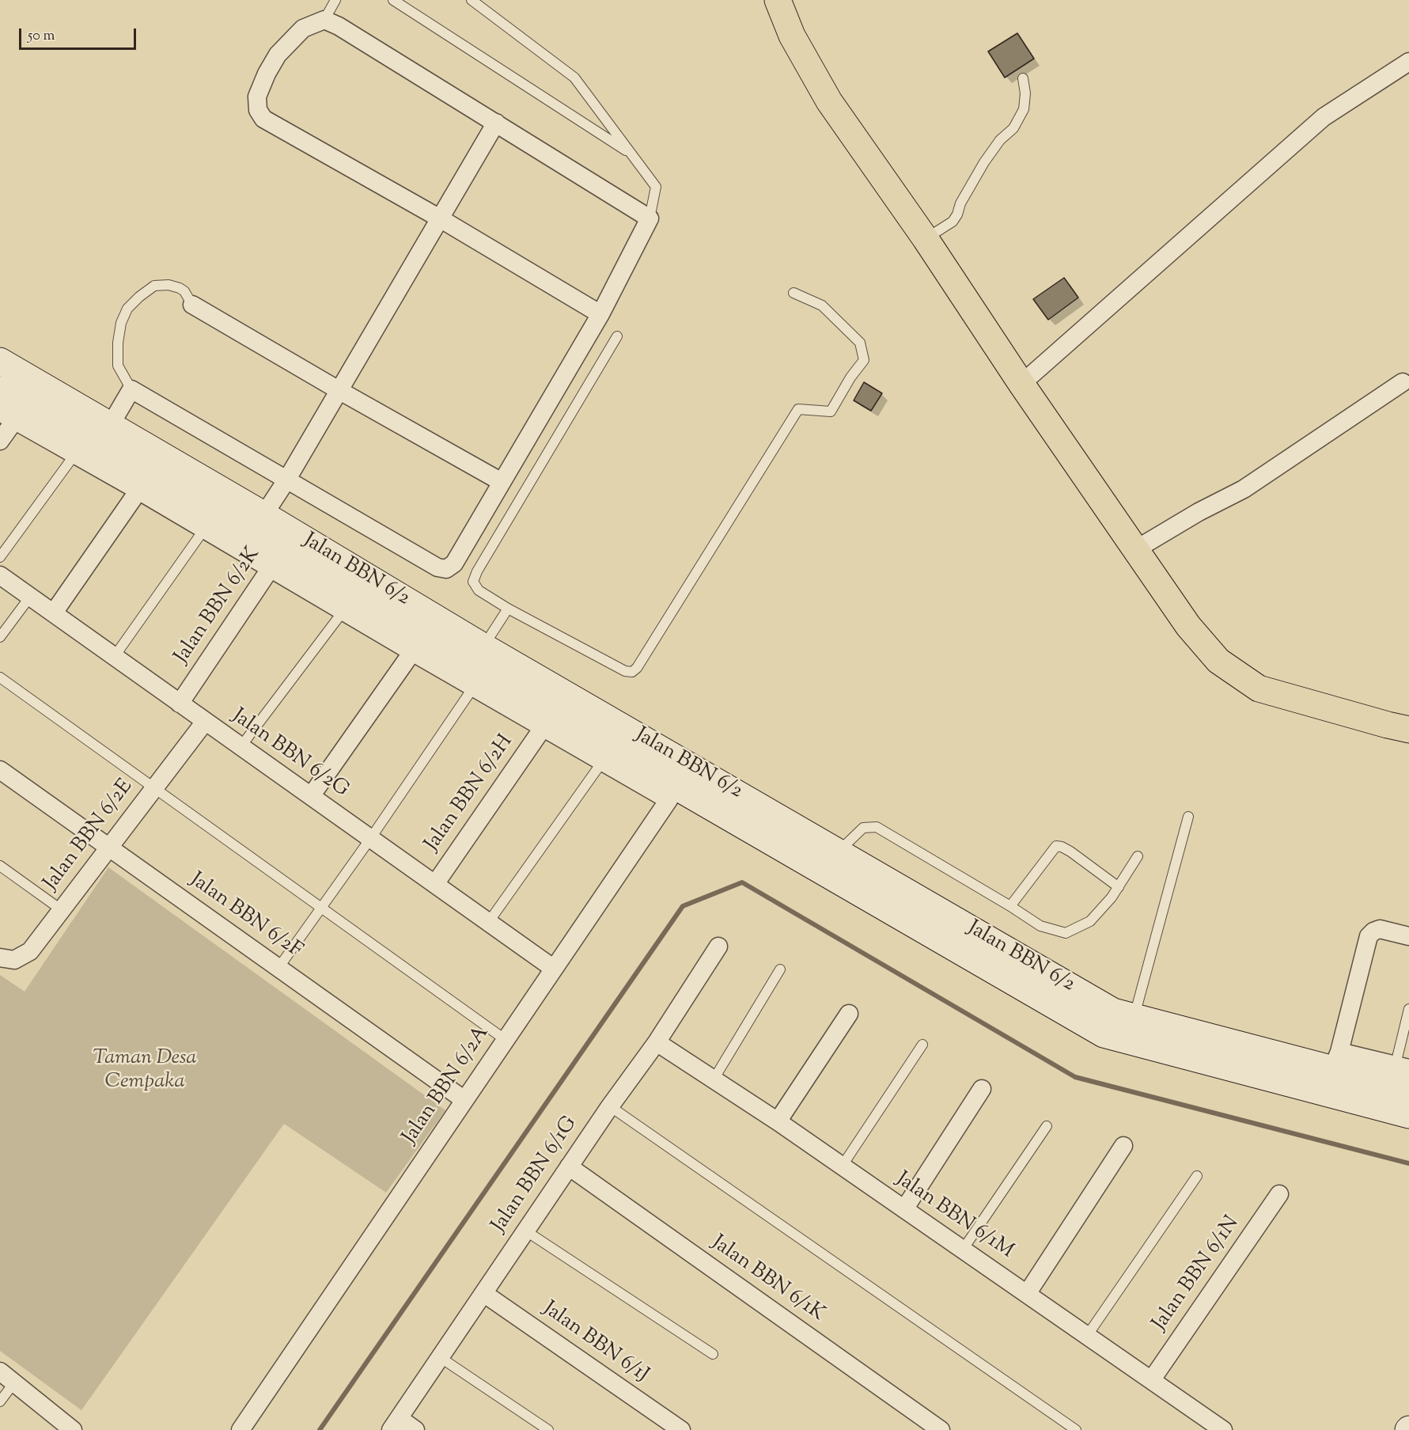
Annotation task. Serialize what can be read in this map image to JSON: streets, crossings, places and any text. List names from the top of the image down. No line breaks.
{"streets":{"street":["Jalan BBN 6/2","Jalan BBN 6/2K","Jalan BBN 6/2G","Jalan BBN 6/2H","Jalan BBN 6/2E","Jalan BBN 6/2F","Jalan BBN 6/2A","Jalan BBN 6/1G","Jalan BBN 6/1M","Jalan BBN 6/1N","Jalan BBN 6/1K","Jalan BBN 6/1J"]},"crossings":[["Jalan BBN 6/2","Jalan BBN 6/2K"],["Jalan BBN 6/2","Jalan BBN 6/2A"],["Jalan BBN 6/2K","Jalan BBN 6/2G"],["Jalan BBN 6/2G","Jalan BBN 6/2H"],["Jalan BBN 6/2G","Jalan BBN 6/2E"],["Jalan BBN 6/2G","Jalan BBN 6/2A"],["Jalan BBN 6/2E","Jalan BBN 6/2F"],["Jalan BBN 6/2F","Jalan BBN 6/2A"],["Jalan BBN 6/1G","Jalan BBN 6/1M"],["Jalan BBN 6/1G","Jalan BBN 6/1K"],["Jalan BBN 6/1G","Jalan BBN 6/1J"],["Jalan BBN 6/1M","Jalan BBN 6/1N"]],"parks":["Taman Desa Cempaka"],"scale_bar":"50 m"}
